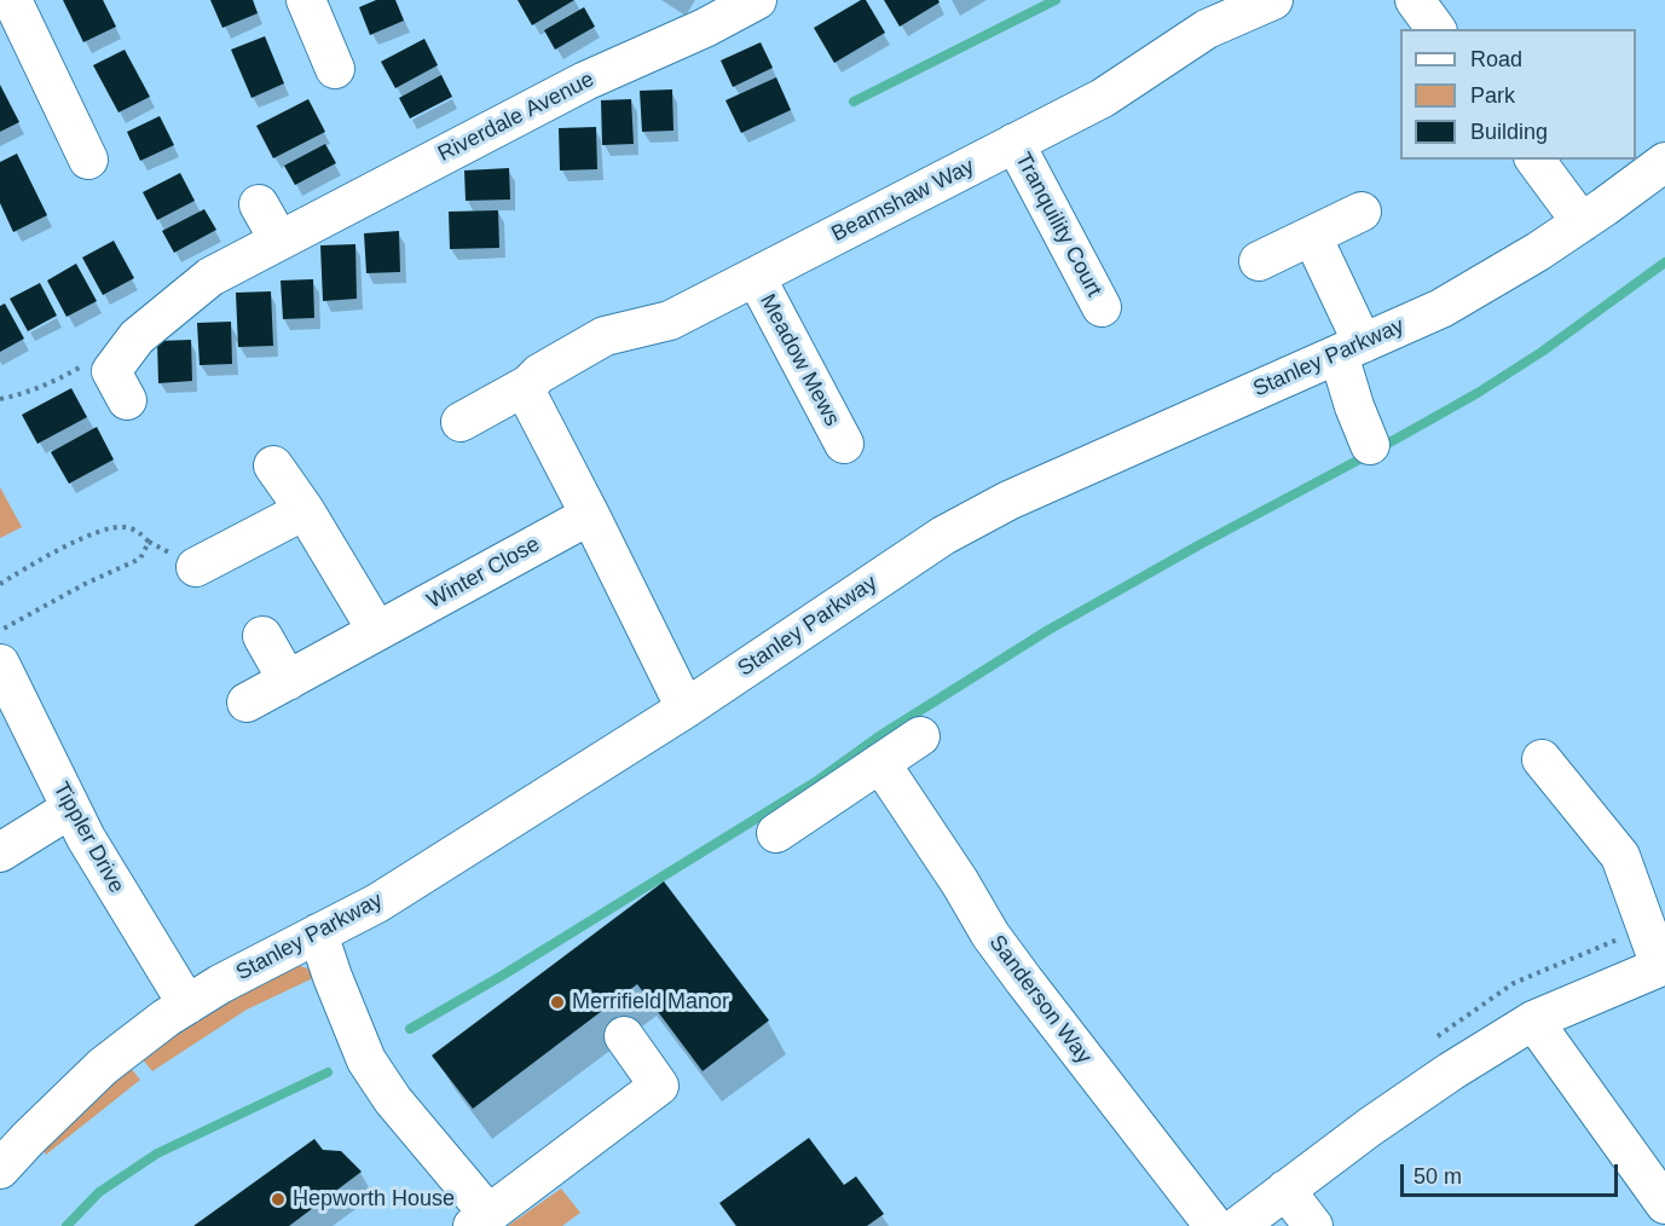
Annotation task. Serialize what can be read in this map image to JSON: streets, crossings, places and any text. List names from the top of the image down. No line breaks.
{"streets":{"street":["Riverdale Avenue","Beamshaw Way","Tranquility Court","Stanley Parkway","Meadow Mews","Winter Close","Tippler Drive","Sanderson Way"]},"crossings":[["Beamshaw Way","Tranquility Court"],["Beamshaw Way","Meadow Mews"],["Stanley Parkway","Tippler Drive"]],"places":["Merrifield Manor","Hepworth House"],"legend":["Road","Park","Building"],"scale_bar":"50 m"}
